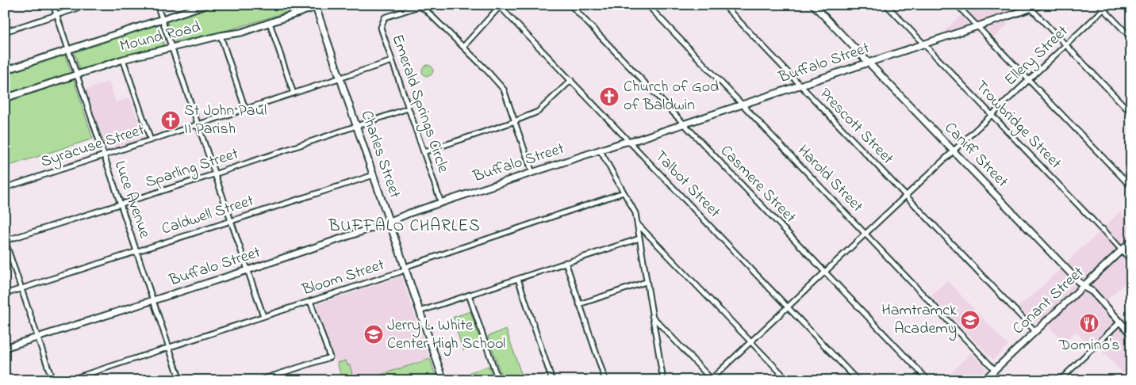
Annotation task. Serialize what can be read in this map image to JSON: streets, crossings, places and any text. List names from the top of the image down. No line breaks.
{"streets":{"street":["Mound Road","Ellery Street","Buffalo Street","Emerald Springs Circle","Trowbridge Street","Prescott Street","Syracuse Street","Charles Street","Caniff Street","Sparling Street","Harold Street","Talbot Street","Casmere Street","Luce Avenue","Caldwell Street","Bloom Street","Conant Street"]},"crossings":[["Mound Road","Charles Street"],["Mound Road","Luce Avenue"],["Ellery Street","Trowbridge Street"],["Ellery Street","Prescott Street"],["Ellery Street","Caniff Street"],["Ellery Street","Harold Street"],["Ellery Street","Talbot Street"],["Ellery Street","Casmere Street"],["Buffalo Street","Emerald Springs Circle"],["Buffalo Street","Trowbridge Street"],["Buffalo Street","Prescott Street"],["Buffalo Street","Charles Street"],["Buffalo Street","Caniff Street"],["Buffalo Street","Harold Street"],["Buffalo Street","Talbot Street"],["Buffalo Street","Casmere Street"],["Buffalo Street","Luce Avenue"],["Emerald Springs Circle","Syracuse Street"],["Emerald Springs Circle","Sparling Street"],["Trowbridge Street","Conant Street"],["Prescott Street","Conant Street"],["Syracuse Street","Charles Street"],["Syracuse Street","Luce Avenue"],["Charles Street","Sparling Street"],["Charles Street","Caldwell Street"],["Charles Street","Bloom Street"],["Caniff Street","Conant Street"],["Sparling Street","Luce Avenue"],["Harold Street","Conant Street"],["Luce Avenue","Caldwell Street"],["Luce Avenue","Bloom Street"]],"districts":["BUFFALO CHARLES"],"places":{"church":["Church of God of Baldwin","St John Paul II Parish"],"school or university":["Hamtramck Academy","Jerry L. White Center High School"],"restaurant":["Domino's"]}}
